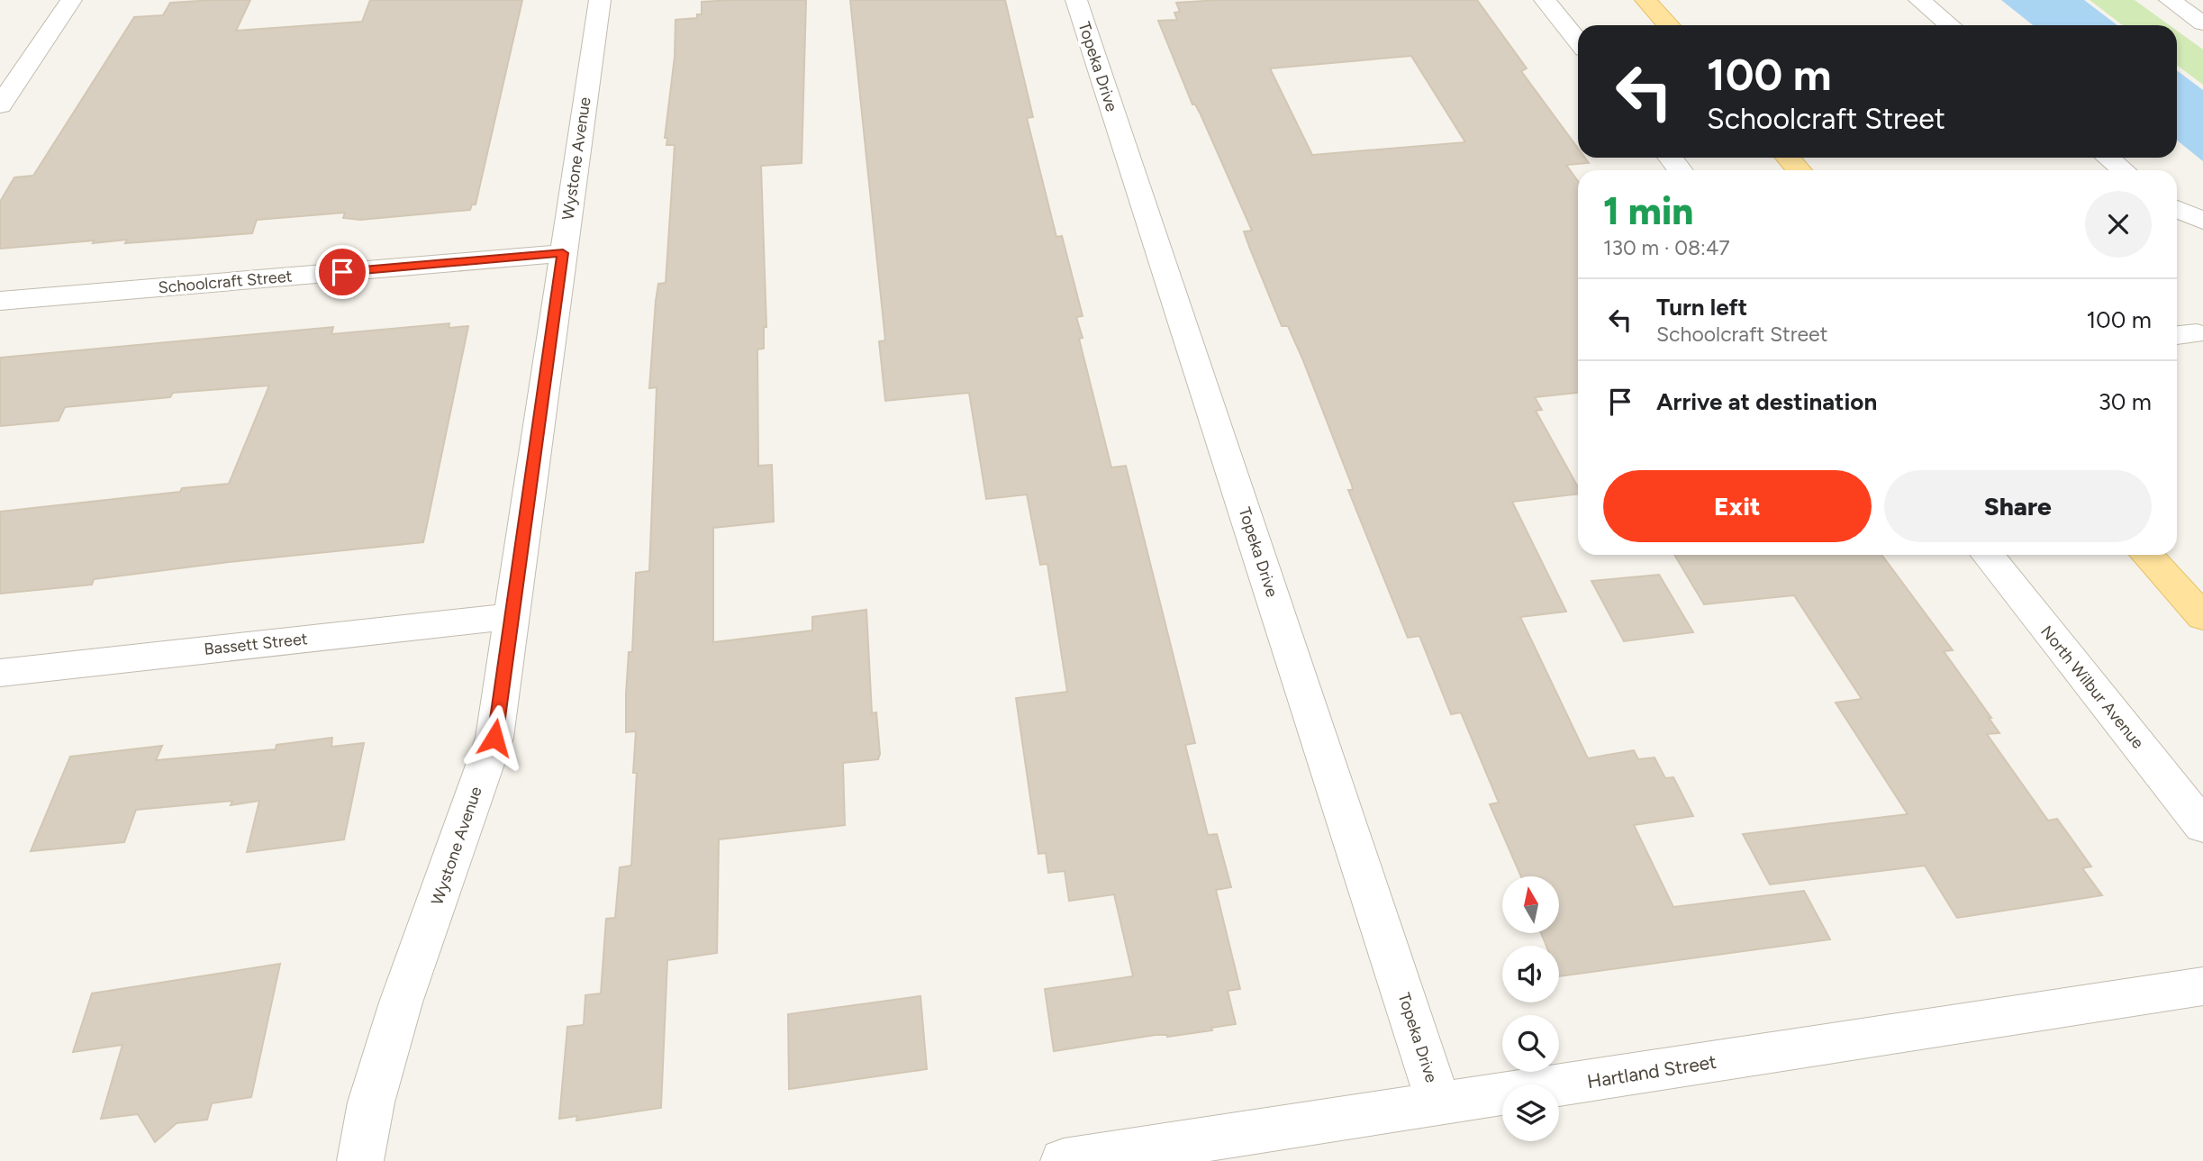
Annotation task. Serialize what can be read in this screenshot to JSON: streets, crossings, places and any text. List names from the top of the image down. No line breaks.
{"streets":{"street":["Topeka Drive","Wystone Avenue","Schoolcraft Street","Bassett Street","North Wilbur Avenue","Hartland Street"]},"crossings":[["Topeka Drive","Hartland Street"],["Wystone Avenue","Schoolcraft Street"],["Wystone Avenue","Bassett Street"]],"north":"top","page":{"turn":["100 m","Schoolcraft Street"],"heading":["1 min","130 m · 08:47"],"list":[{"name":"Turn left","note":"Schoolcraft Street","value":"100 m"},{"name":"Arrive at destination","value":"30 m"}],"buttons":["Exit","Share"]}}
